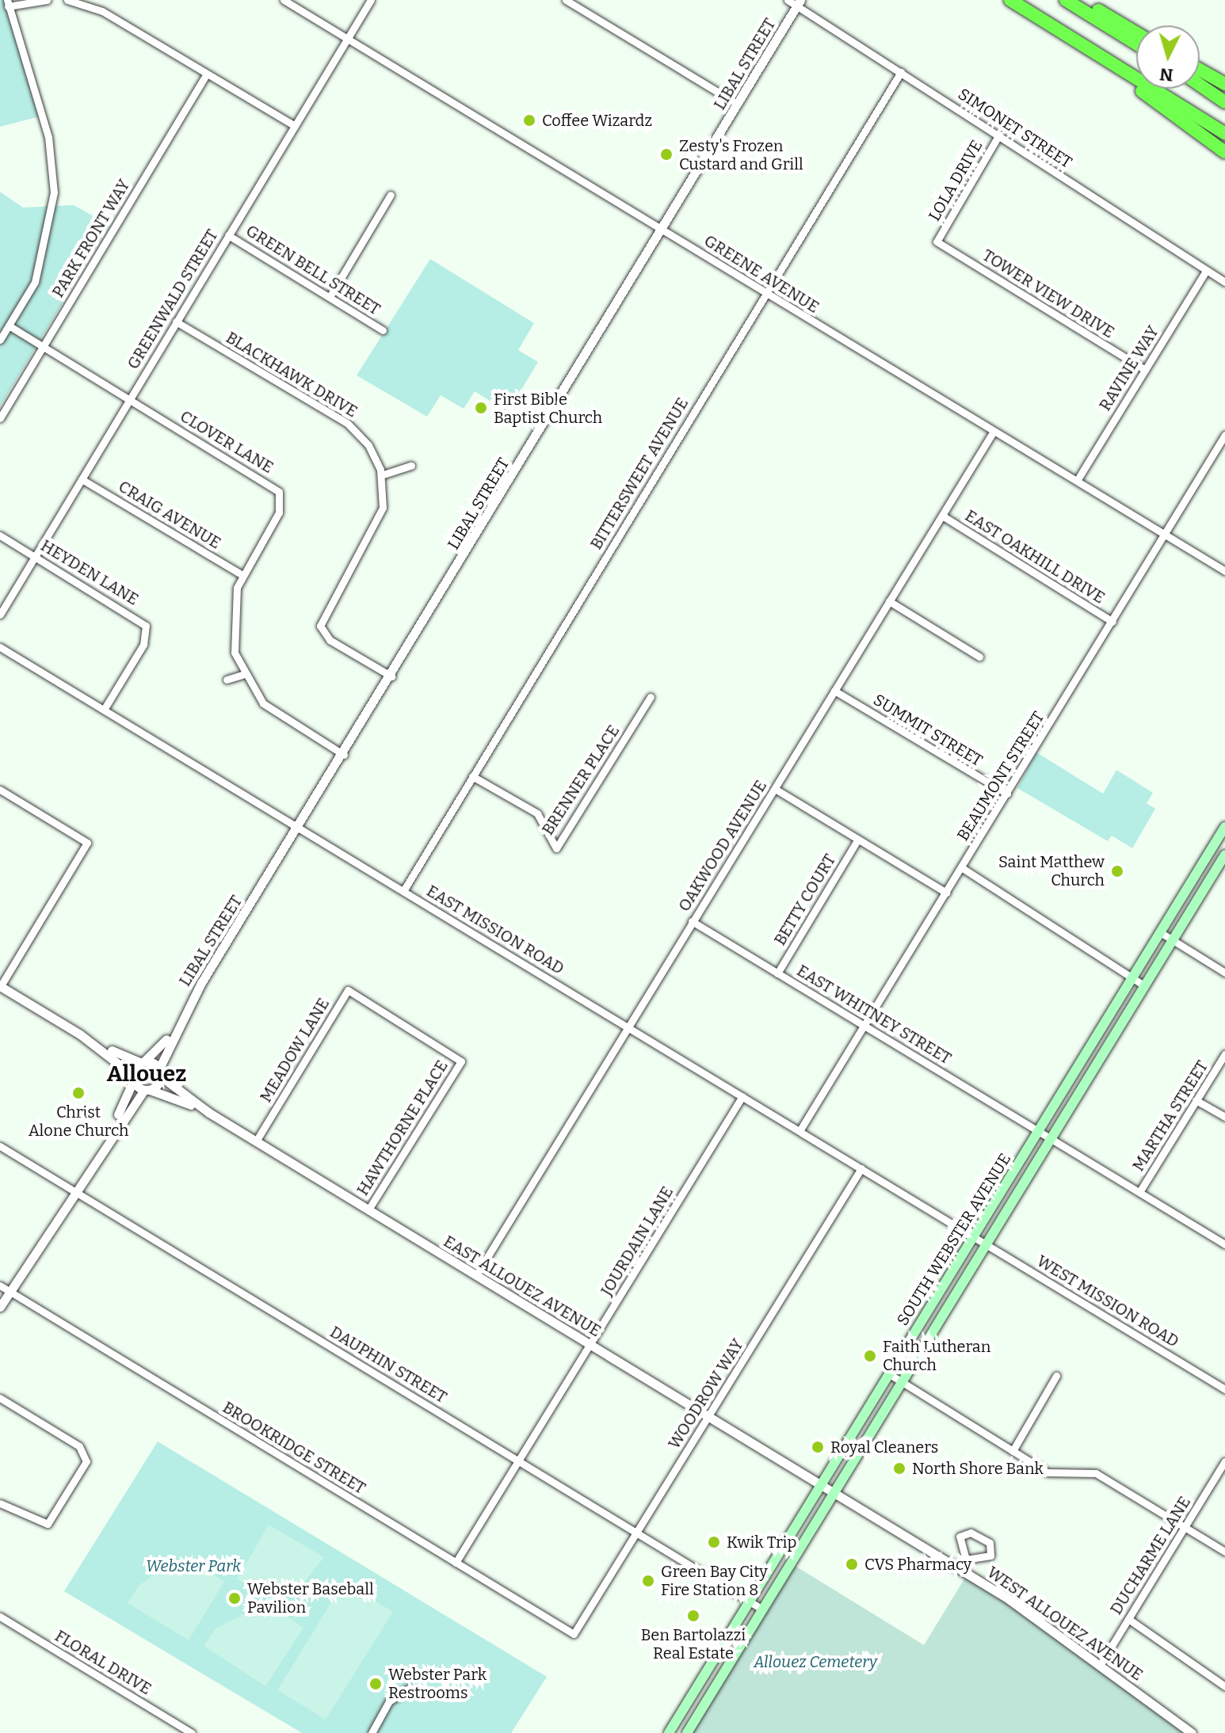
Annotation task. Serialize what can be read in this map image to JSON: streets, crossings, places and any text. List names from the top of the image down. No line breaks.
{"streets":{"main road":["SOUTH WEBSTER AVENUE"],"street":["LIBAL STREET","SIMONET STREET","LOLA DRIVE","PARK FRONT WAY","GREEN BELL STREET","GREENE AVENUE","TOWER VIEW DRIVE","GREENWALD STREET","RAVINE WAY","BLACKHAWK DRIVE","CLOVER LANE","BITTERSWEET AVENUE","CRAIG AVENUE","EAST OAKHILL DRIVE","HEYDEN LANE","SUMMIT STREET","BEAUMONT STREET","BRENNER PLACE","OAKWOOD AVENUE","BETTY COURT","EAST MISSION ROAD","EAST WHITNEY STREET","MEADOW LANE","MARTHA STREET","HAWTHORNE PLACE","JOURDAIN LANE","EAST ALLOUEZ AVENUE","WEST MISSION ROAD","DAUPHIN STREET","WOODROW WAY","BROOKRIDGE STREET","DUCHARME LANE","WEST ALLOUEZ AVENUE","FLORAL DRIVE"]},"crossings":[["LIBAL STREET","SIMONET STREET"],["LIBAL STREET","GREENE AVENUE"],["LIBAL STREET","BLACKHAWK DRIVE"],["LIBAL STREET","CLOVER LANE"],["LIBAL STREET","EAST MISSION ROAD"],["LIBAL STREET","EAST ALLOUEZ AVENUE"],["SIMONET STREET","LOLA DRIVE"],["SIMONET STREET","RAVINE WAY"],["SIMONET STREET","BITTERSWEET AVENUE"],["LOLA DRIVE","TOWER VIEW DRIVE"],["PARK FRONT WAY","CLOVER LANE"],["GREEN BELL STREET","GREENWALD STREET"],["GREENE AVENUE","GREENWALD STREET"],["GREENE AVENUE","RAVINE WAY"],["GREENE AVENUE","BITTERSWEET AVENUE"],["GREENE AVENUE","BEAUMONT STREET"],["GREENE AVENUE","OAKWOOD AVENUE"],["TOWER VIEW DRIVE","RAVINE WAY"],["GREENWALD STREET","BLACKHAWK DRIVE"],["GREENWALD STREET","CLOVER LANE"],["GREENWALD STREET","CRAIG AVENUE"],["GREENWALD STREET","HEYDEN LANE"],["CLOVER LANE","CRAIG AVENUE"],["BITTERSWEET AVENUE","BRENNER PLACE"],["BITTERSWEET AVENUE","EAST MISSION ROAD"],["EAST OAKHILL DRIVE","BEAUMONT STREET"],["EAST OAKHILL DRIVE","OAKWOOD AVENUE"],["HEYDEN LANE","EAST MISSION ROAD"],["SUMMIT STREET","BEAUMONT STREET"],["SUMMIT STREET","OAKWOOD AVENUE"],["BEAUMONT STREET","EAST MISSION ROAD"],["BEAUMONT STREET","EAST WHITNEY STREET"],["OAKWOOD AVENUE","EAST MISSION ROAD"],["OAKWOOD AVENUE","EAST WHITNEY STREET"],["OAKWOOD AVENUE","EAST ALLOUEZ AVENUE"],["BETTY COURT","EAST WHITNEY STREET"],["EAST MISSION ROAD","SOUTH WEBSTER AVENUE"],["EAST MISSION ROAD","JOURDAIN LANE"],["EAST MISSION ROAD","WEST MISSION ROAD"],["EAST MISSION ROAD","WOODROW WAY"],["EAST WHITNEY STREET","MARTHA STREET"],["EAST WHITNEY STREET","SOUTH WEBSTER AVENUE"],["MEADOW LANE","HAWTHORNE PLACE"],["MEADOW LANE","EAST ALLOUEZ AVENUE"],["HAWTHORNE PLACE","EAST ALLOUEZ AVENUE"],["SOUTH WEBSTER AVENUE","EAST ALLOUEZ AVENUE"],["SOUTH WEBSTER AVENUE","WEST MISSION ROAD"],["SOUTH WEBSTER AVENUE","DAUPHIN STREET"],["SOUTH WEBSTER AVENUE","WEST ALLOUEZ AVENUE"],["JOURDAIN LANE","EAST ALLOUEZ AVENUE"],["JOURDAIN LANE","DAUPHIN STREET"],["JOURDAIN LANE","BROOKRIDGE STREET"],["EAST ALLOUEZ AVENUE","WOODROW WAY"],["EAST ALLOUEZ AVENUE","WEST ALLOUEZ AVENUE"],["DAUPHIN STREET","WOODROW WAY"],["WOODROW WAY","BROOKRIDGE STREET"],["DUCHARME LANE","WEST ALLOUEZ AVENUE"]],"districts":["Allouez"],"parks":["Webster Park","Allouez Cemetery"],"places":["Coffee Wizardz","Zesty's Frozen Custard and Grill","First Bible Baptist Church","Saint Matthew Church","Christ Alone Church","Faith Lutheran Church","Royal Cleaners","North Shore Bank","Kwik Trip","CVS Pharmacy","Green Bay City Fire Station 8","Webster Baseball Pavilion","Ben Bartolazzi Real Estate","Webster Park Restrooms"],"north":"bottom"}
